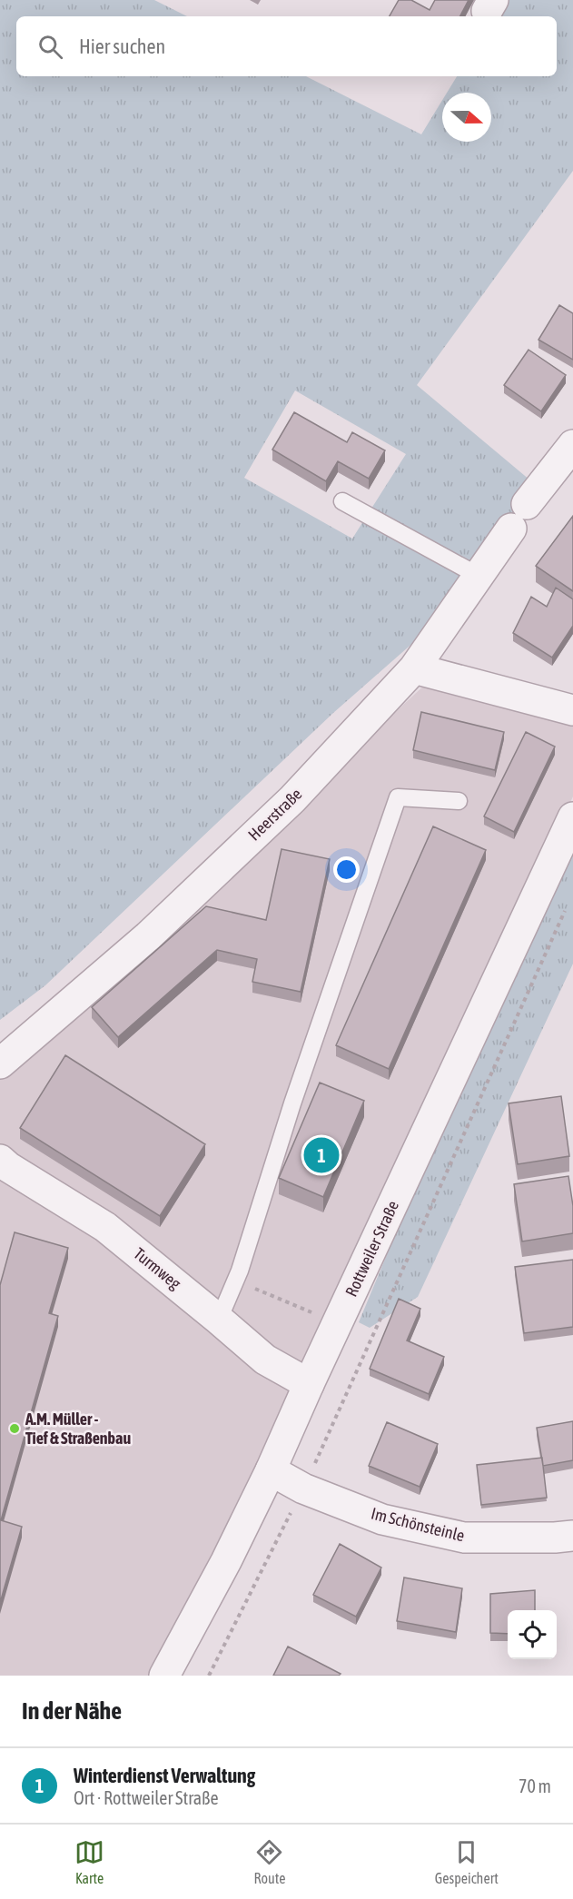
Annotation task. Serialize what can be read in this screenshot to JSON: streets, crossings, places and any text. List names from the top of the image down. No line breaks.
{"streets":{"street":["Heerstraße","Rottweiler Straße","Turmweg","Im Schönsteinle"]},"crossings":[["Rottweiler Straße","Turmweg"],["Rottweiler Straße","Im Schönsteinle"]],"places":["A.M. Müller - Tief & Straßenbau"],"north":"right","page":{"search":"Hier suchen","pins":"1","heading":"In der Nähe","list":[{"mark":"1","name":"Winterdienst Verwaltung","note":"Ort · Rottweiler Straße","value":"70 m"}],"nav":["Karte","Route","Gespeichert"]}}
